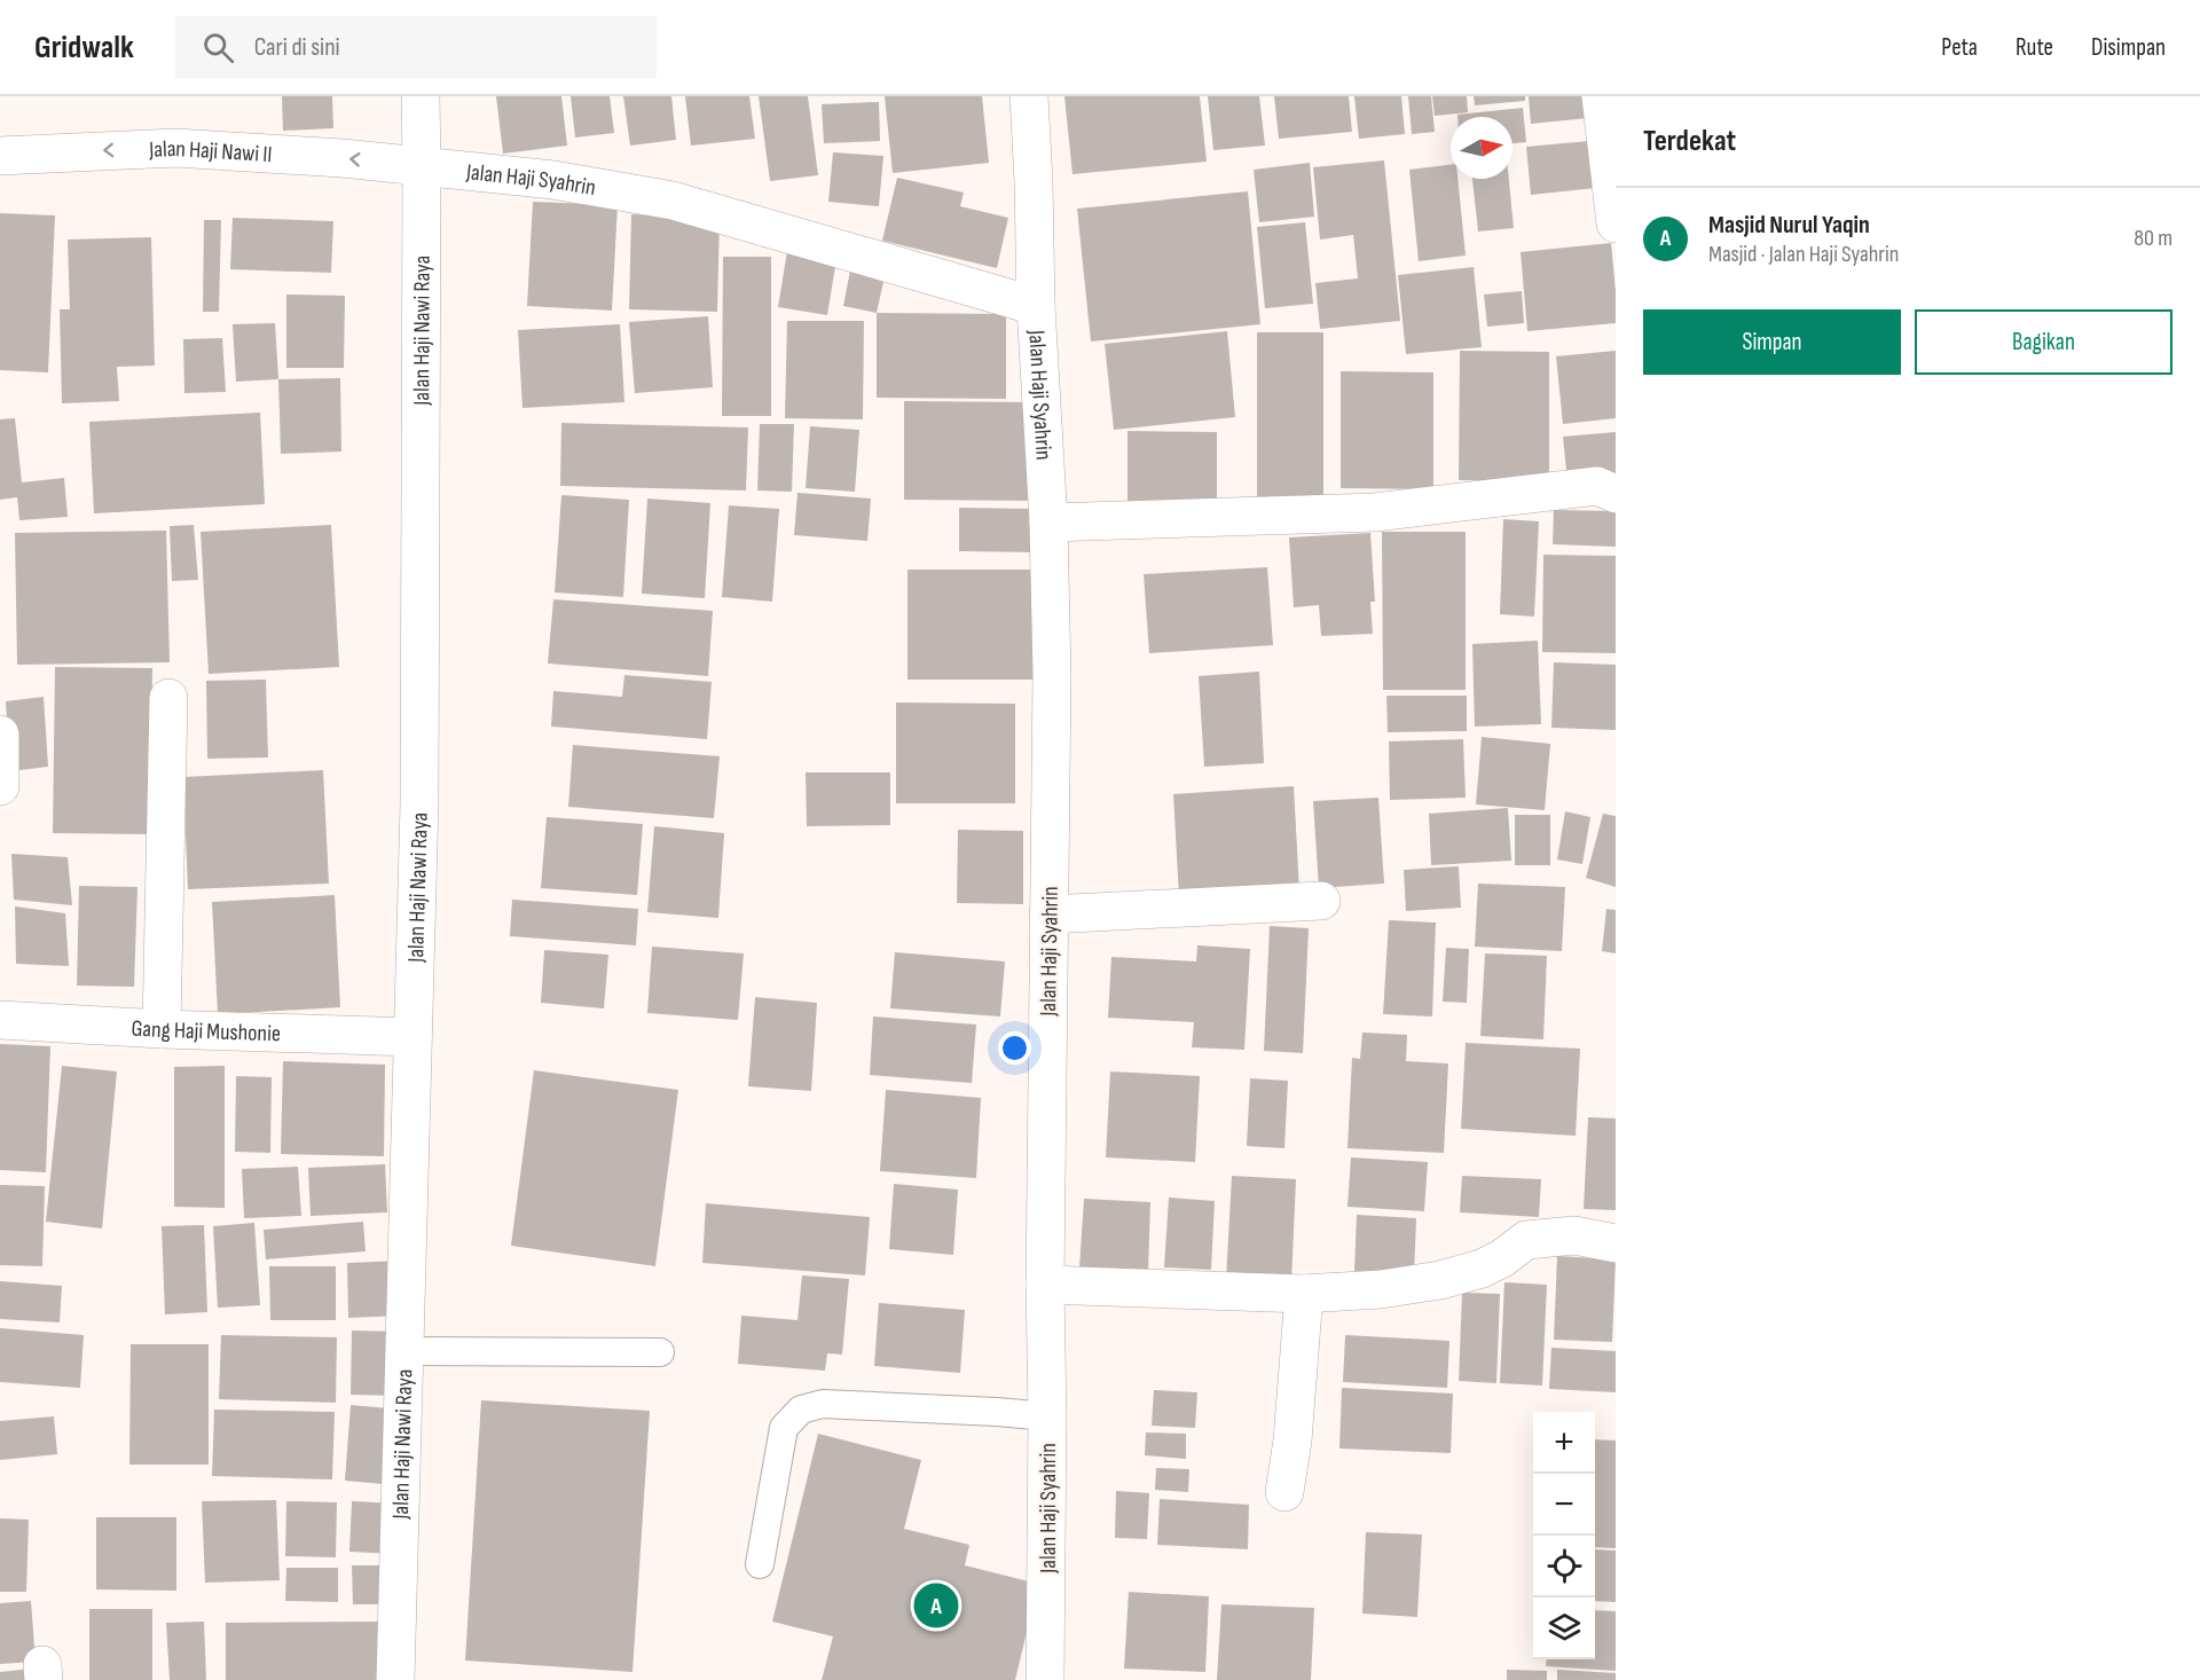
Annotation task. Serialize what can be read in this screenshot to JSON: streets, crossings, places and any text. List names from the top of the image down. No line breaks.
{"streets":{"street":["Jalan Haji Nawi II","Jalan Haji Syahrin","Jalan Haji Nawi Raya","Gang Haji Mushonie"]},"crossings":[["Jalan Haji Nawi II","Jalan Haji Syahrin"],["Jalan Haji Nawi II","Jalan Haji Nawi Raya"],["Jalan Haji Syahrin","Jalan Haji Nawi Raya"],["Jalan Haji Nawi Raya","Gang Haji Mushonie"]],"one_way":["Jalan Haji Nawi II"],"north":"right","page":{"header":"Gridwalk","search":"Cari di sini","nav":["Peta","Rute","Disimpan"],"heading":"Terdekat","list":[{"mark":"A","name":"Masjid Nurul Yaqin","note":"Masjid · Jalan Haji Syahrin","value":"80 m"}],"buttons":["Simpan","Bagikan"],"map_buttons":["+","−"],"pins":"A"}}
